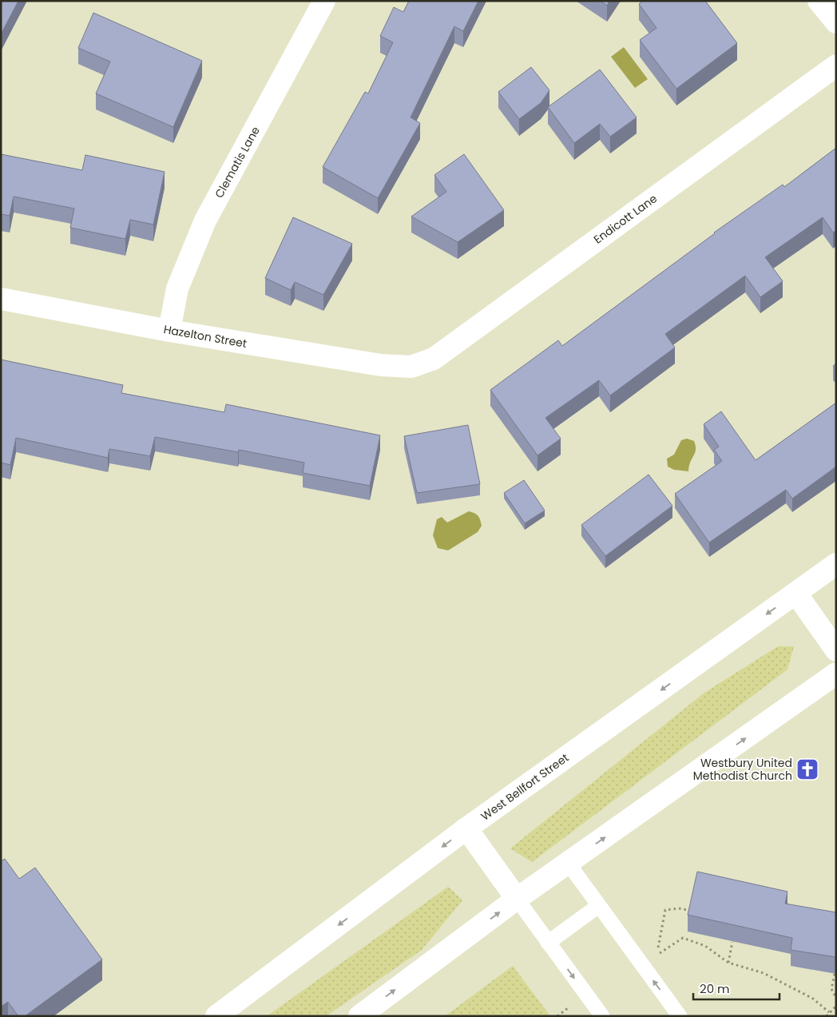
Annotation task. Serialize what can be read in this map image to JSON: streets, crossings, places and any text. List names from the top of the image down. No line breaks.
{"streets":{"main road":["Clematis Lane","Endicott Lane","Hazelton Street","West Bellfort Street"]},"crossings":[["Clematis Lane","Hazelton Street"],["Endicott Lane","Hazelton Street"]],"places":{"church":["Westbury United Methodist Church"]},"scale_bar":"20 m"}
